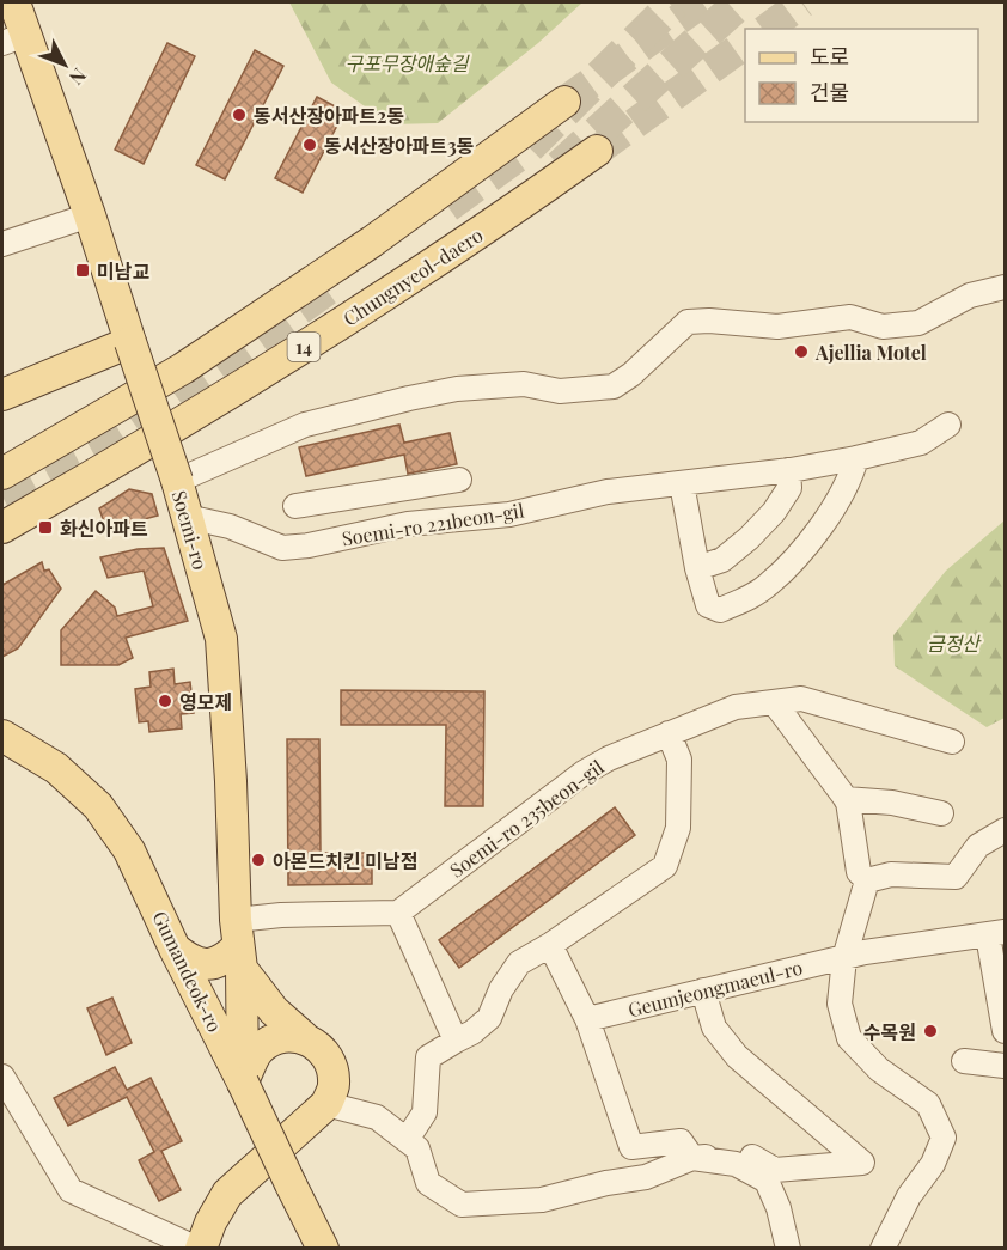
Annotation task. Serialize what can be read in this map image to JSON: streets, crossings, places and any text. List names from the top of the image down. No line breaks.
{"streets":{"main road":["Chungnyeol-daero","14","Soemi-ro","Gumandeok-ro"],"street":["Soemi-ro 221beon-gil","Soemi-ro 235beon-gil","Geumjeongmaeul-ro"]},"crossings":[["Soemi-ro 221beon-gil","Soemi-ro"],["Soemi-ro","Gumandeok-ro"]],"parks":["구포무장애숲길","금정산"],"places":{"other":["동서산장아파트2동","동서산장아파트3동","Ajellia Motel","영모제","아몬드치킨 미남점","수목원"],"transit":["미남교","화신아파트"]},"legend":["도로","건물"],"north":"bottom right"}
